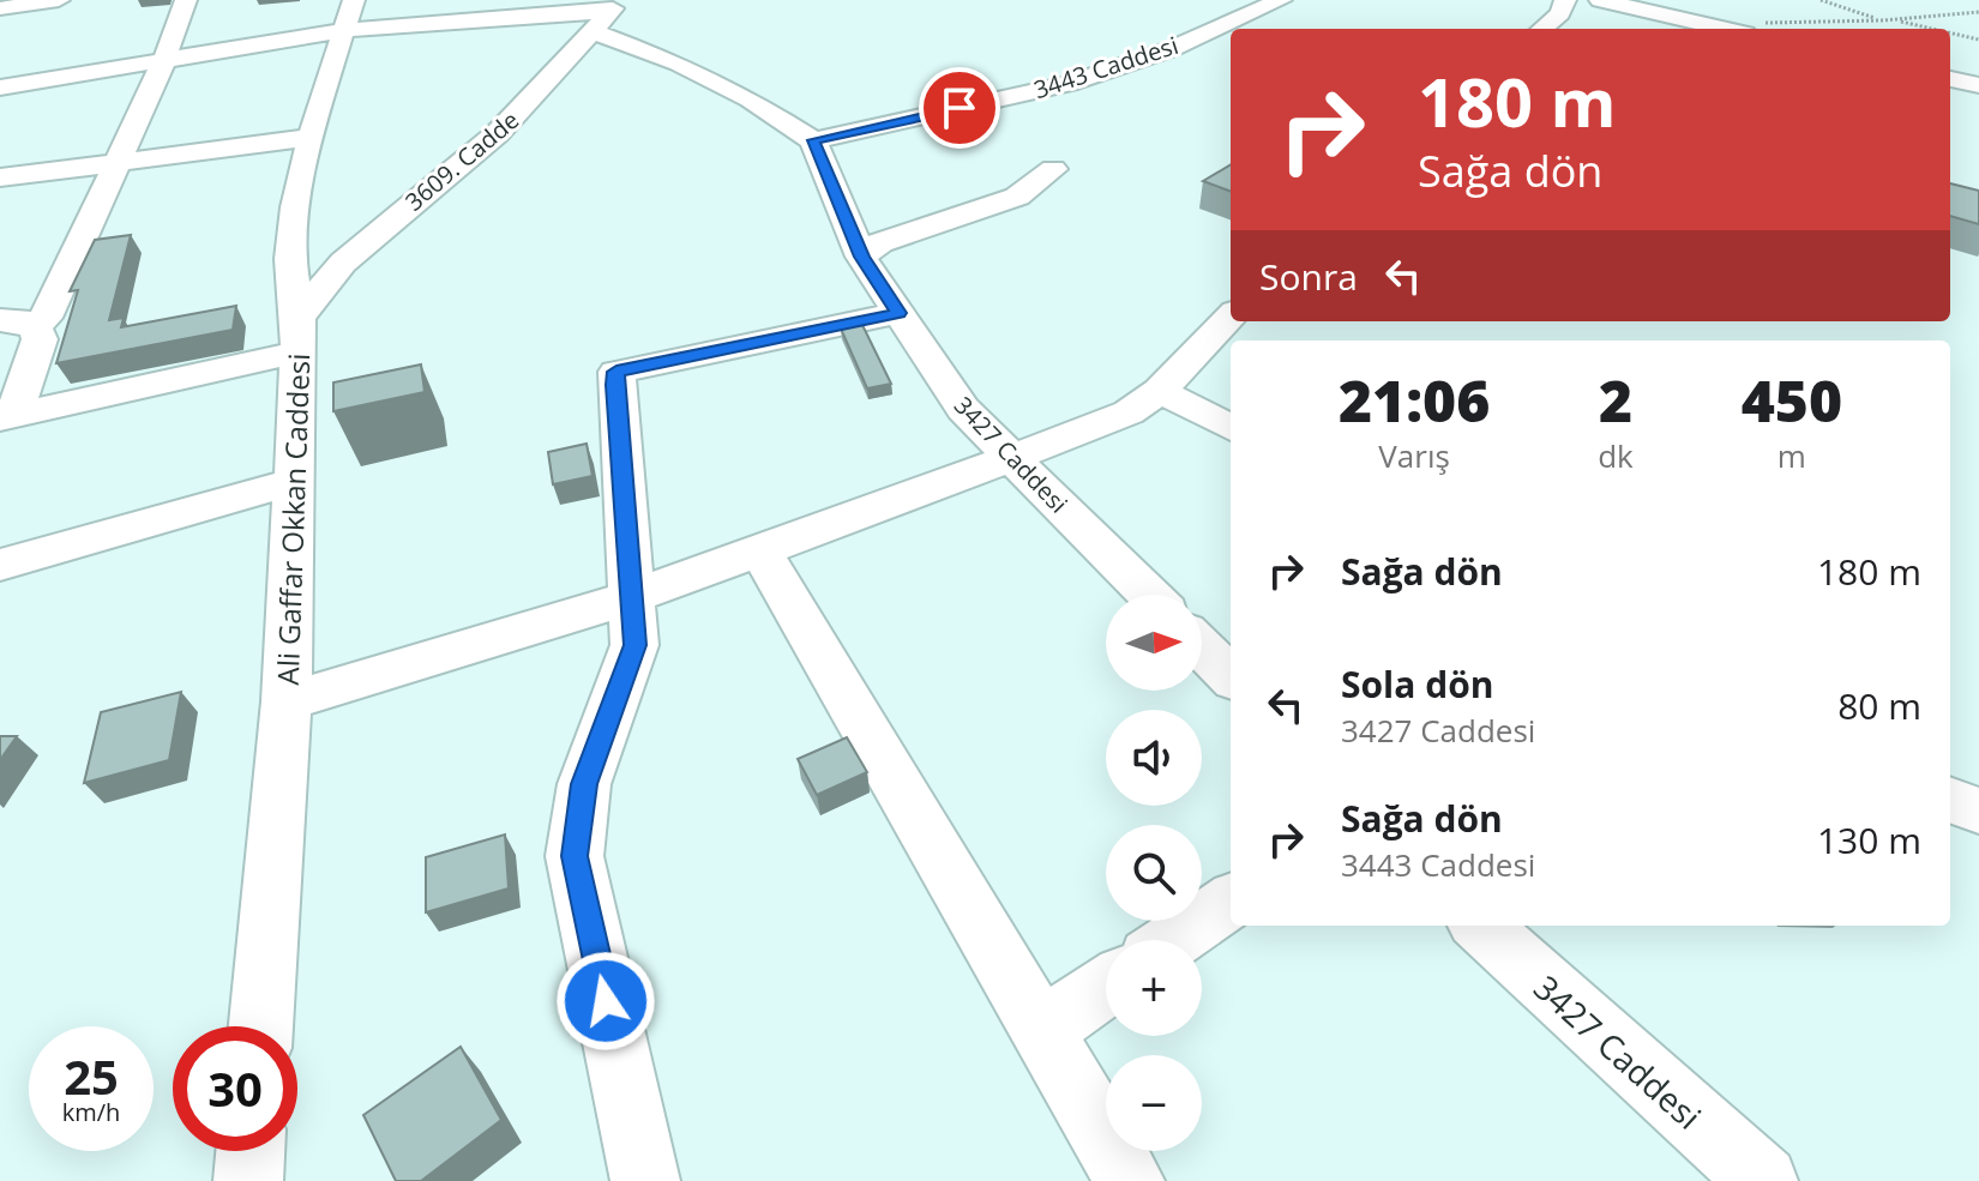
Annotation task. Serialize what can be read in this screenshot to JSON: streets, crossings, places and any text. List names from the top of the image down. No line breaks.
{"streets":{"street":["3443 Caddesi","3609. Cadde","3427 Caddesi","Ali Gaffar Okkan Caddesi"]},"crossings":[["3443 Caddesi","3427 Caddesi"],["3609. Cadde","Ali Gaffar Okkan Caddesi"]],"north":"right","page":{"turn":["180 m","Sağa dön"],"then":"Sonra","eta":["21:06","Varış","2","dk","450","m"],"list":[{"name":"Sağa dön","value":"180 m"},{"name":"Sola dön","note":"3427 Caddesi","value":"80 m"},{"name":"Sağa dön","note":"3443 Caddesi","value":"130 m"}],"map_buttons":["+","−"],"speed":"25 km/h","limit":"30"}}
